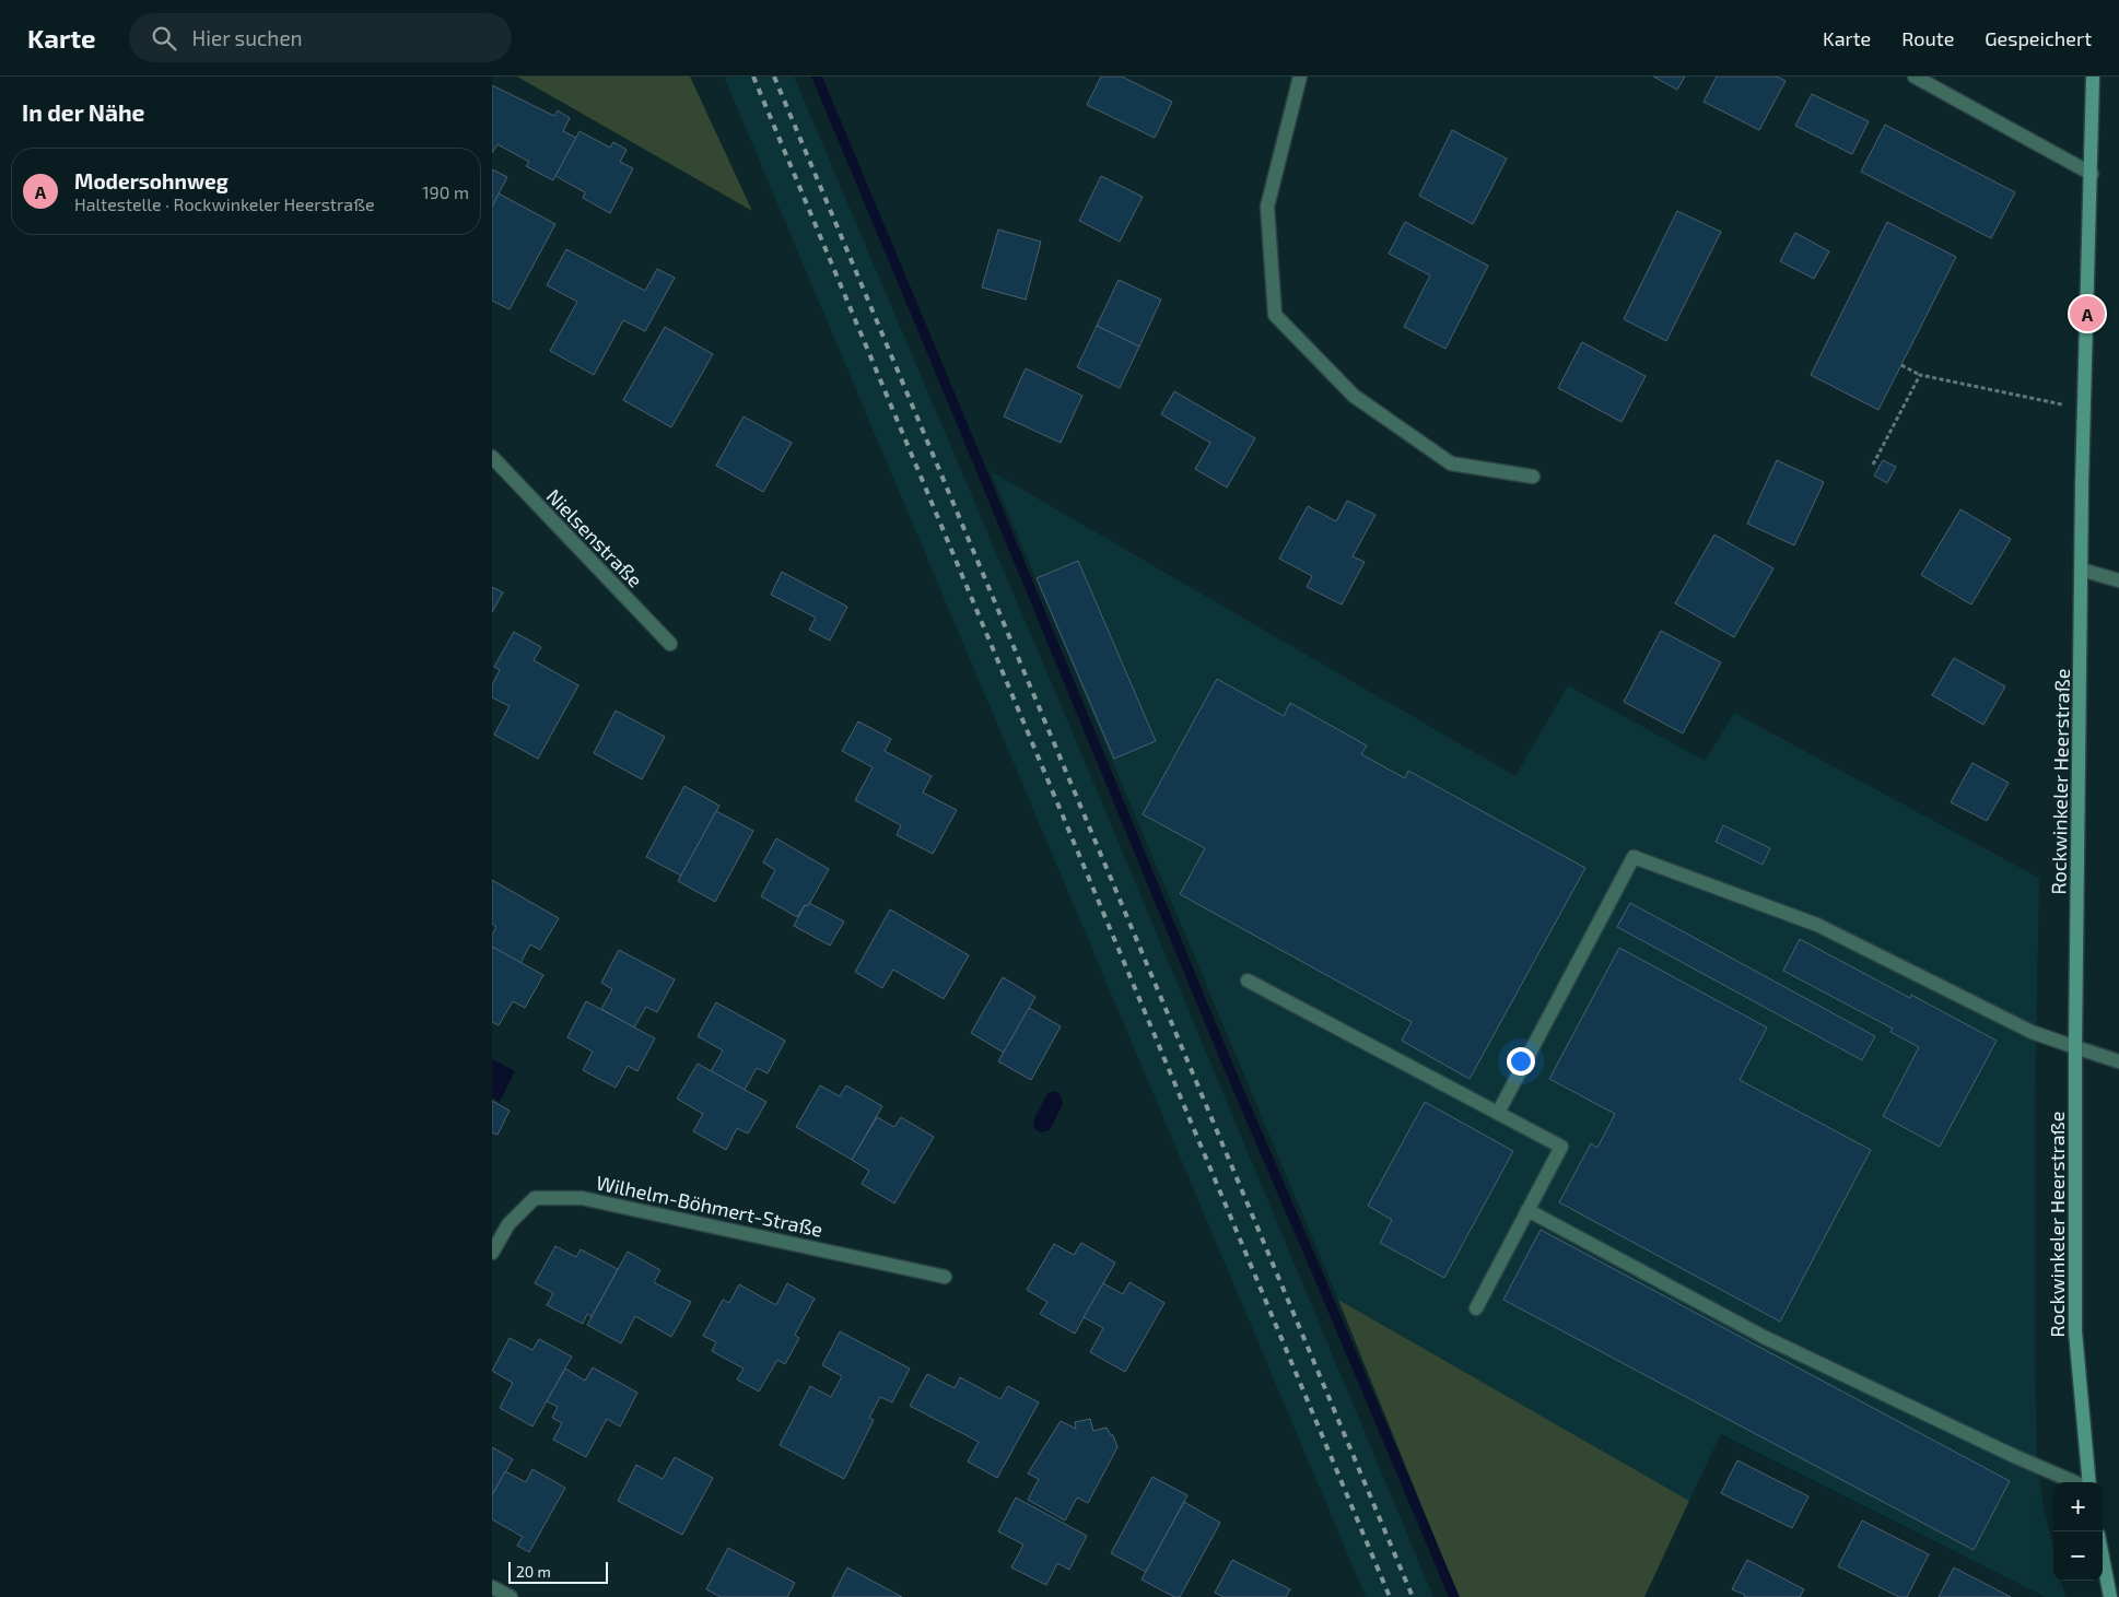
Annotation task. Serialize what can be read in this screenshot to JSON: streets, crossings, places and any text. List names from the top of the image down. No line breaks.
{"streets":{"main road":["Rockwinkeler Heerstraße"],"street":["Nielsenstraße","Wilhelm-Böhmert-Straße"]},"scale_bar":"20 m","page":{"header":"Karte","search":"Hier suchen","nav":["Karte","Route","Gespeichert"],"heading":"In der Nähe","list":[{"mark":"A","name":"Modersohnweg","note":"Haltestelle · Rockwinkeler Heerstraße","value":"190 m"}],"pins":"A","map_buttons":["+","−"],"scale":"20 m"}}
